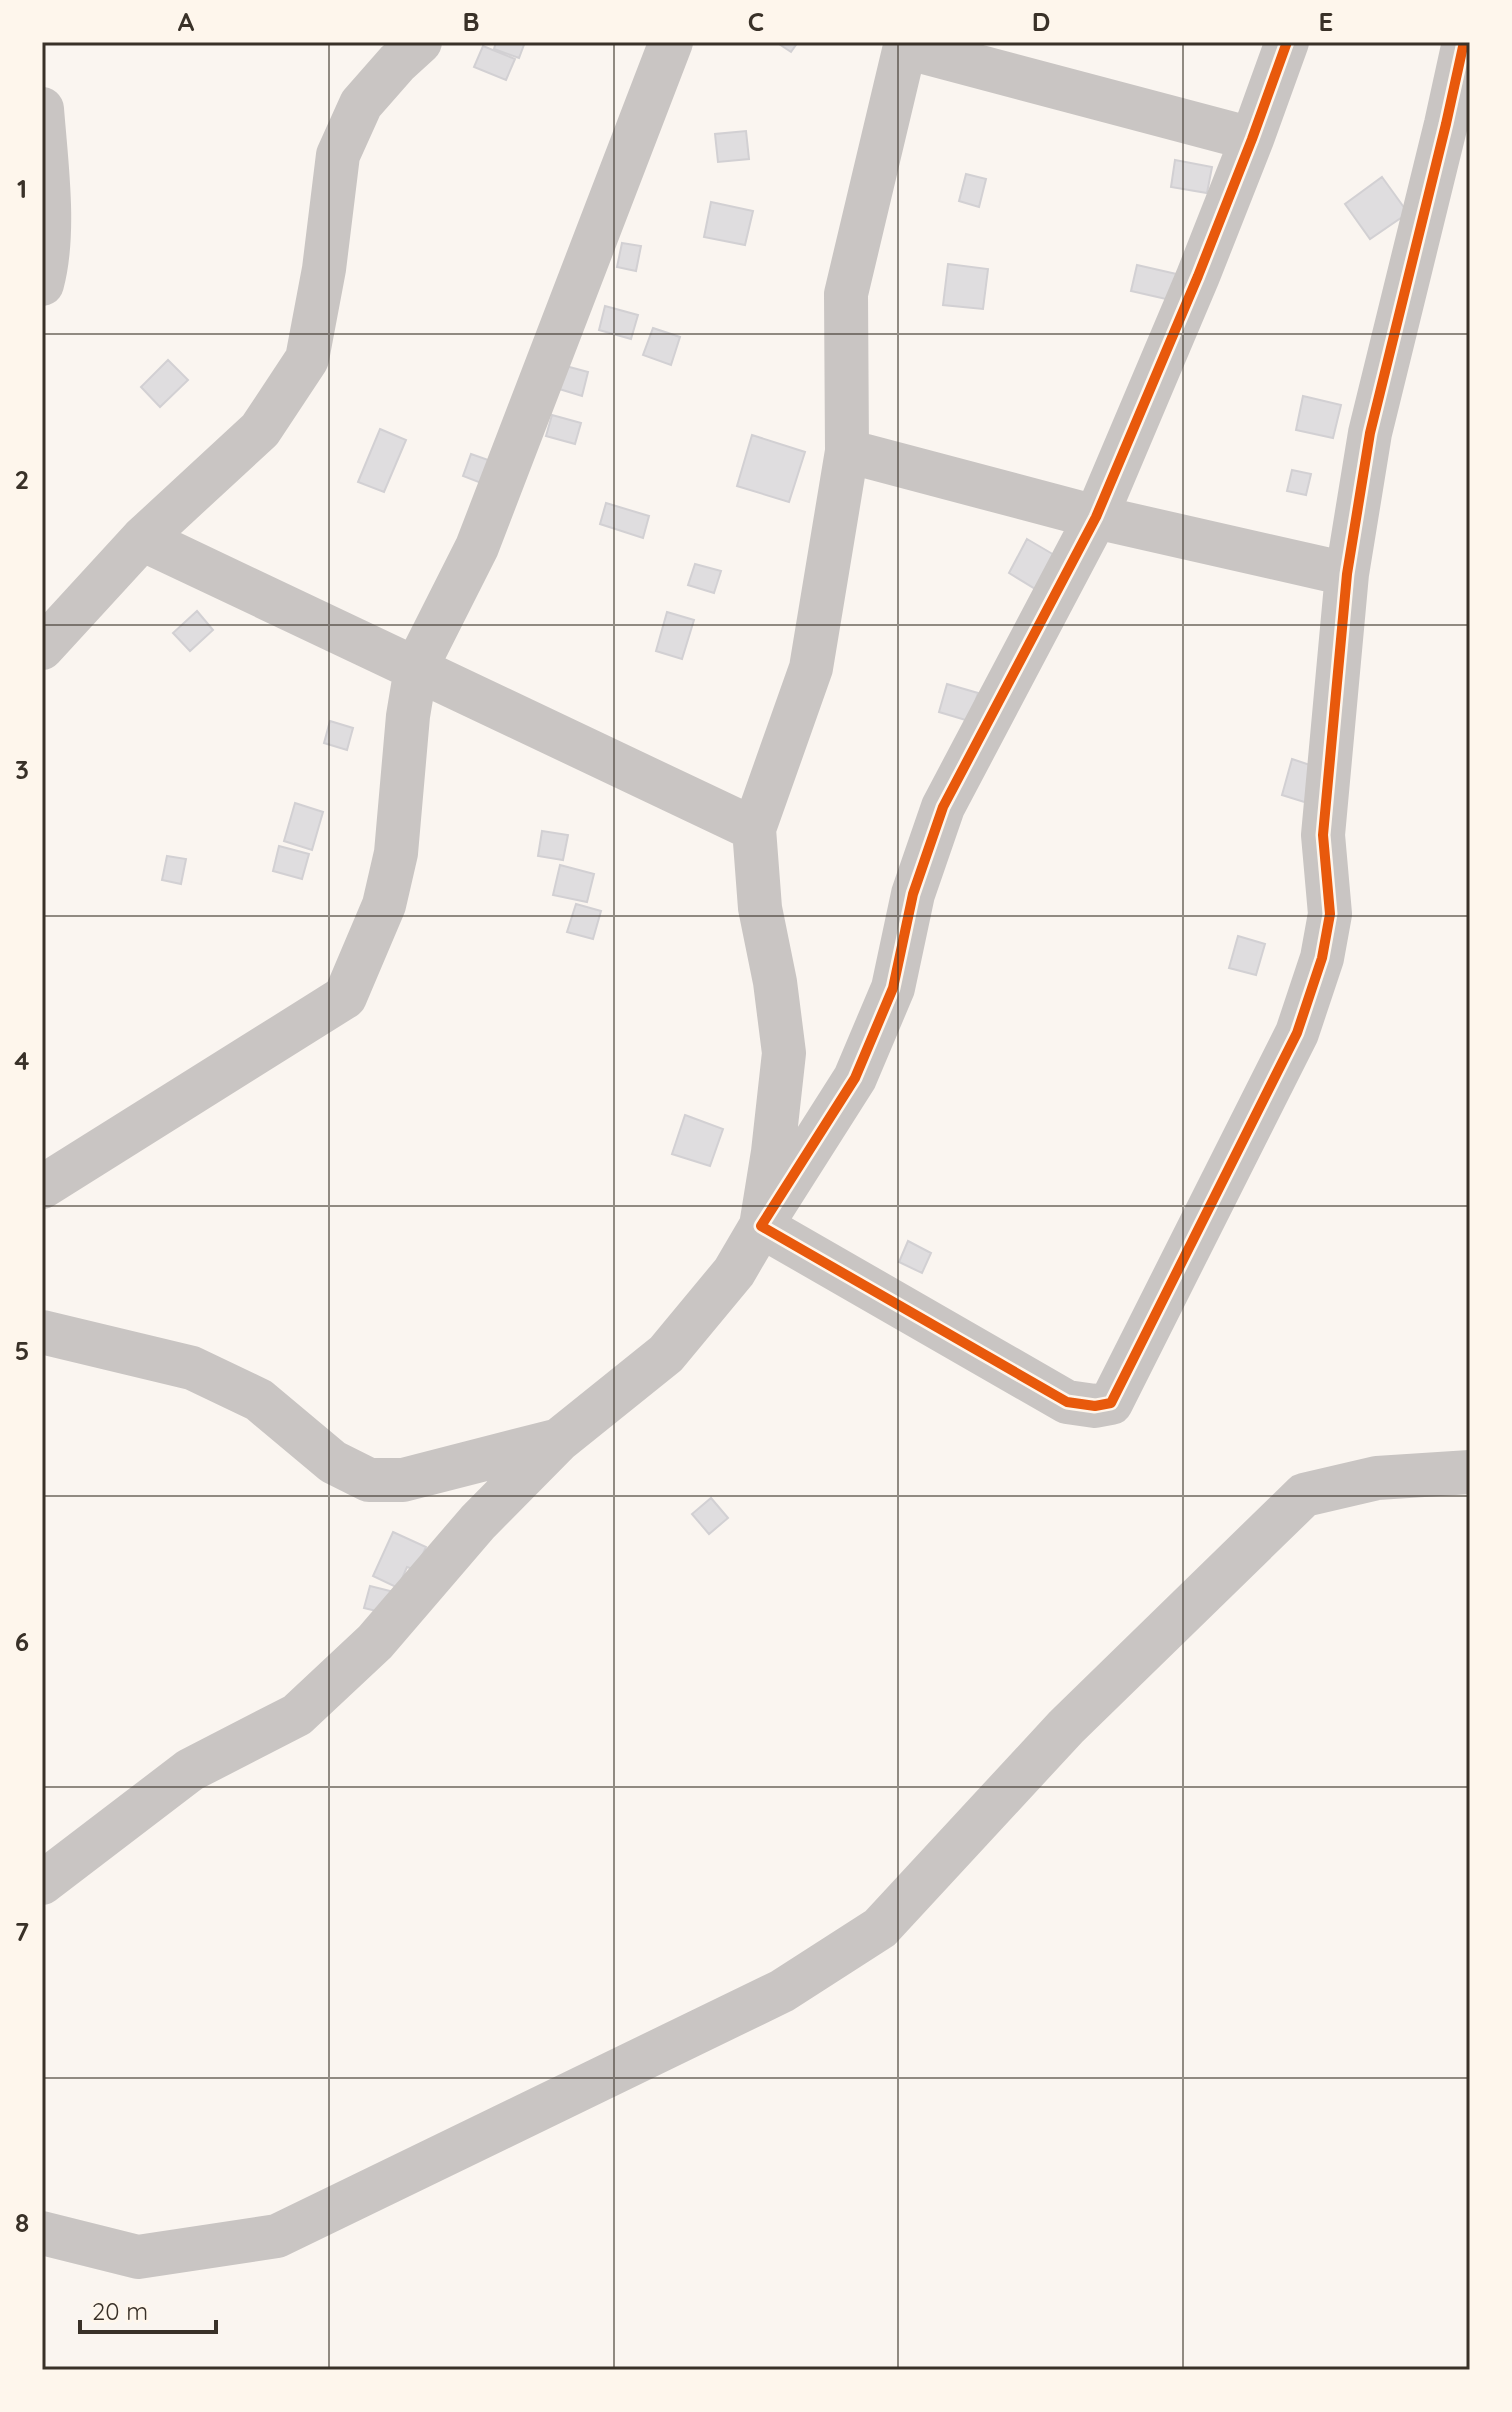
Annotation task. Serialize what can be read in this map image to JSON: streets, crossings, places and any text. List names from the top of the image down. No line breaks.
{"scale_bar":"20 m","grid":{"columns":["A","B","C","D","E"],"rows":["1","2","3","4","5","6","7","8"]}}
